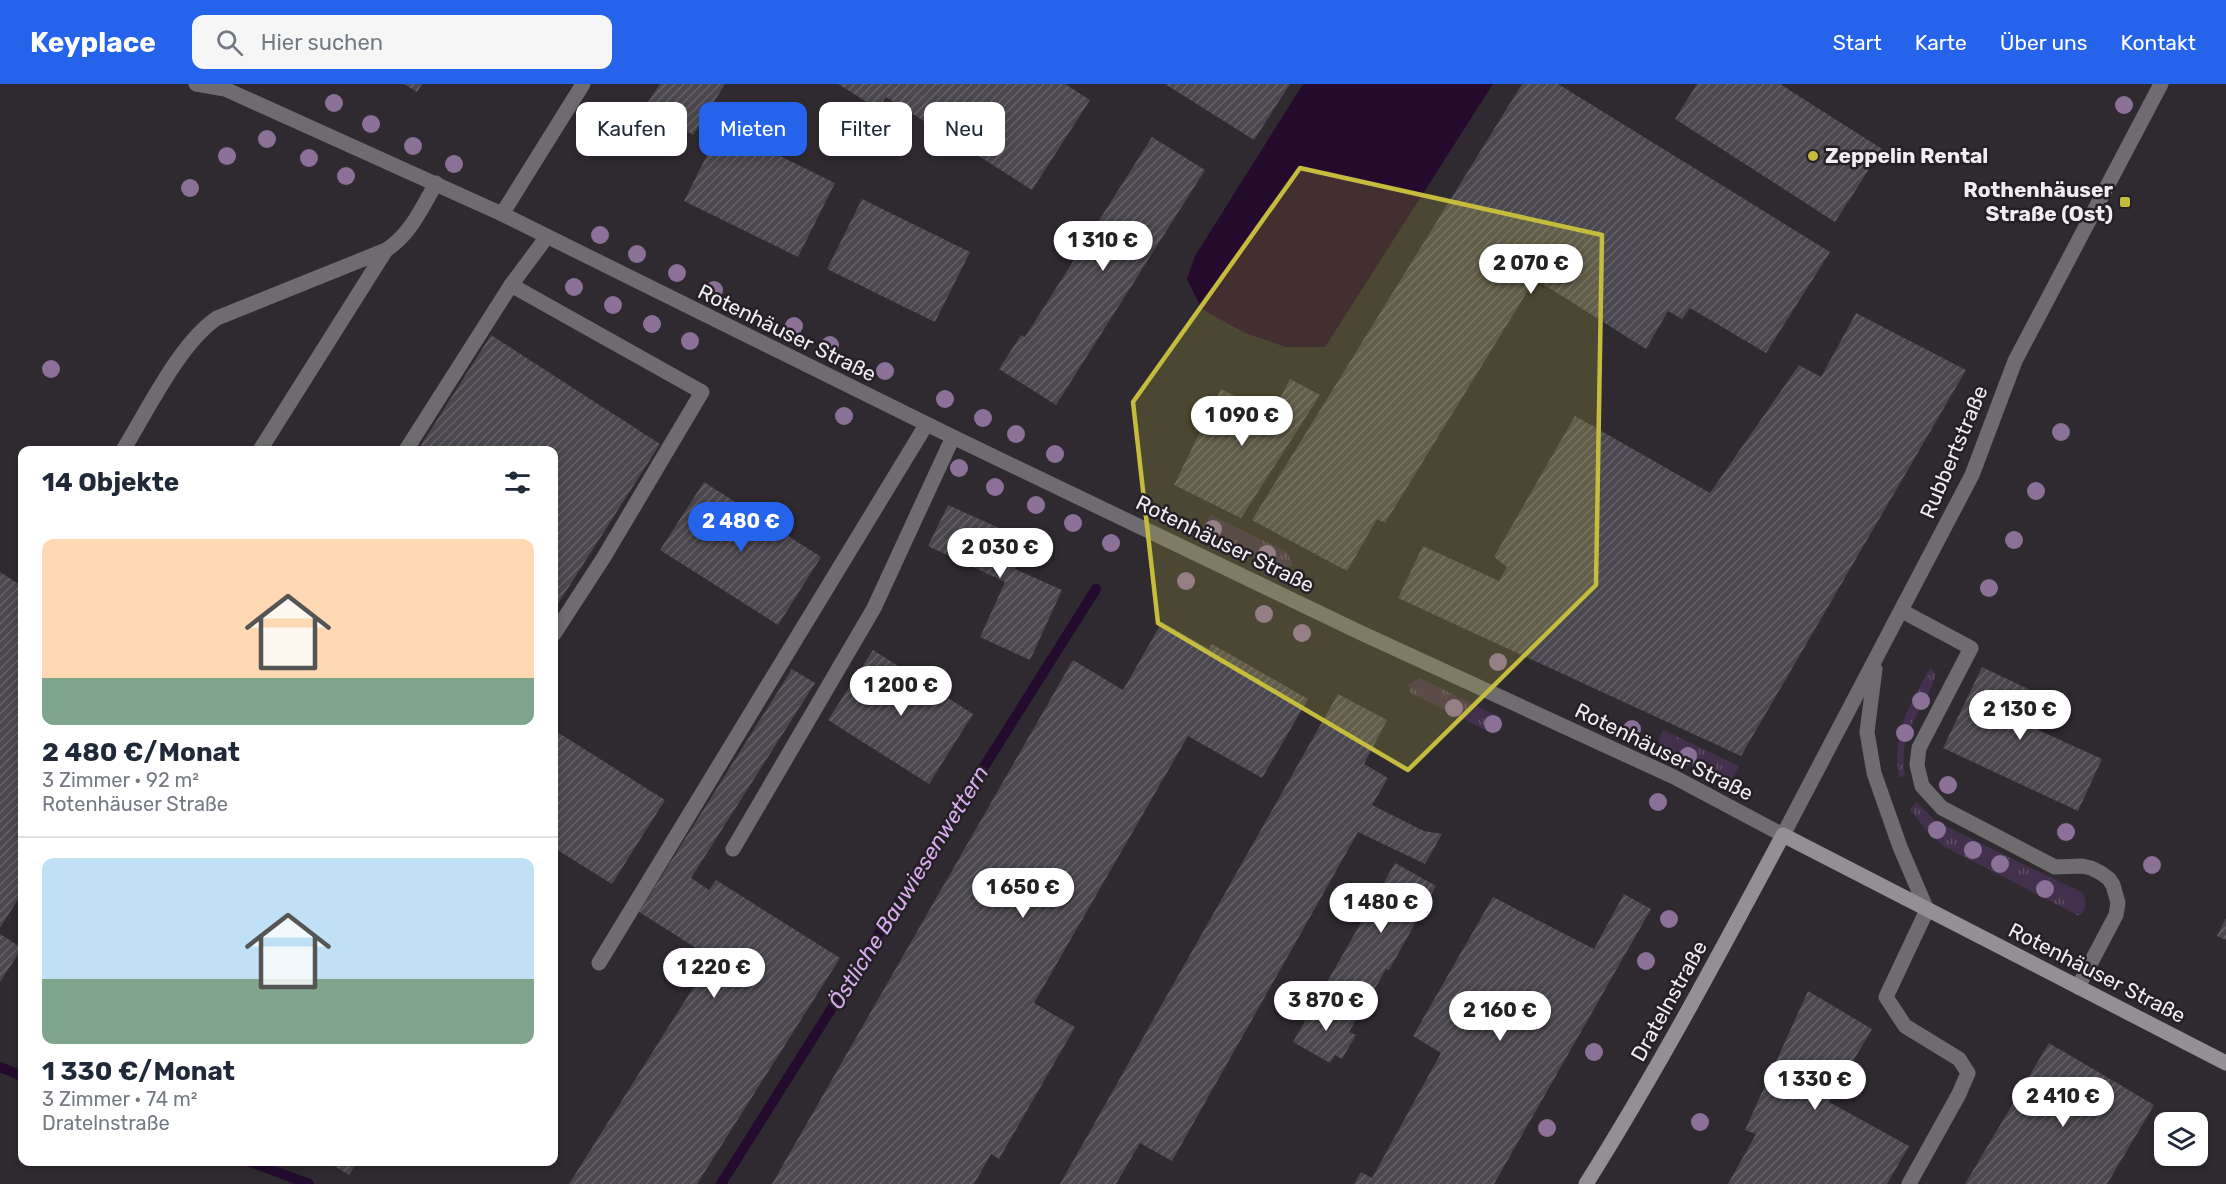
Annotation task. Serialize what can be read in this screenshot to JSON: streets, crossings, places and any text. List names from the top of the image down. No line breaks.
{"streets":{"main road":["Rotenhäuser Straße","Dratelnstraße"],"street":["Rubbertstraße"]},"crossings":[["Rotenhäuser Straße","Rubbertstraße"],["Rotenhäuser Straße","Dratelnstraße"],["Rubbertstraße","Dratelnstraße"]],"water":["Östliche Bauwiesenwettern"],"places":{"other":["Zeppelin Rental"],"transit":["Rothenhäuser Straße (Ost)"]},"page":{"header":"Keyplace","search":"Hier suchen","nav":["Start","Karte","Über uns","Kontakt"],"chip":["Kaufen","Mieten","Filter","Neu"],"price":["1 310 €","2 070 €","1 090 €","2 480 €","2 030 €","1 200 €","2 130 €","1 650 €","1 480 €","1 220 €","3 870 €","2 160 €","1 330 €","2 410 €"],"heading":"14 Objekte","list":[{"name":"2 480 €/Monat","note":"3 Zimmer · 92 m² · Rotenhäuser Straße"},{"name":"1 330 €/Monat","note":"3 Zimmer · 74 m² · Dratelnstraße"}]}}
